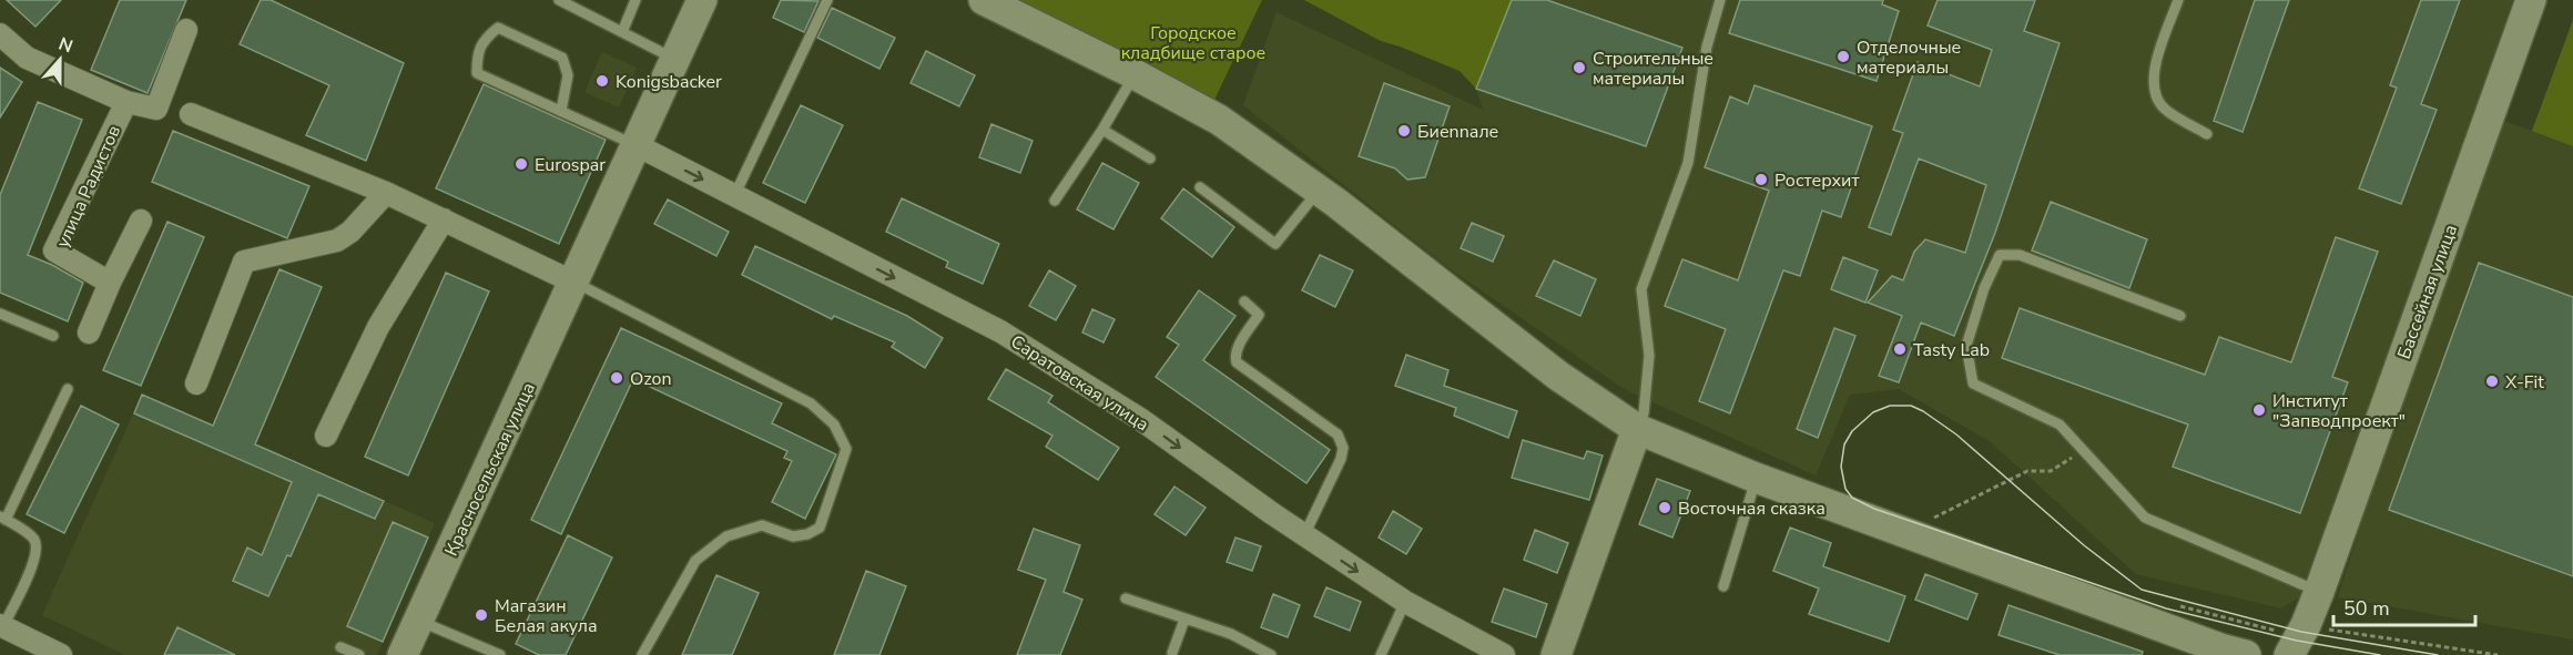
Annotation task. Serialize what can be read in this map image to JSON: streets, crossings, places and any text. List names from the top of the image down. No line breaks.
{"streets":{"main road":["Бассейная улица","Красносельская улица"],"street":["улица Радистов","Саратовская улица"]},"crossings":[["Саратовская улица","Красносельская улица"]],"one_way":["Саратовская улица"],"parks":["Городское кладбище старое"],"places":["Отделочные материалы","Строительные материалы","Konigsbacker","Биеnnале","Eurospar","Ростерхит","Tasty Lab","Ozon","X-Fit","Институт \"Запводпроект\"","Восточная сказка","Магазин Белая акула"],"scale_bar":"50 m","north":"top"}
